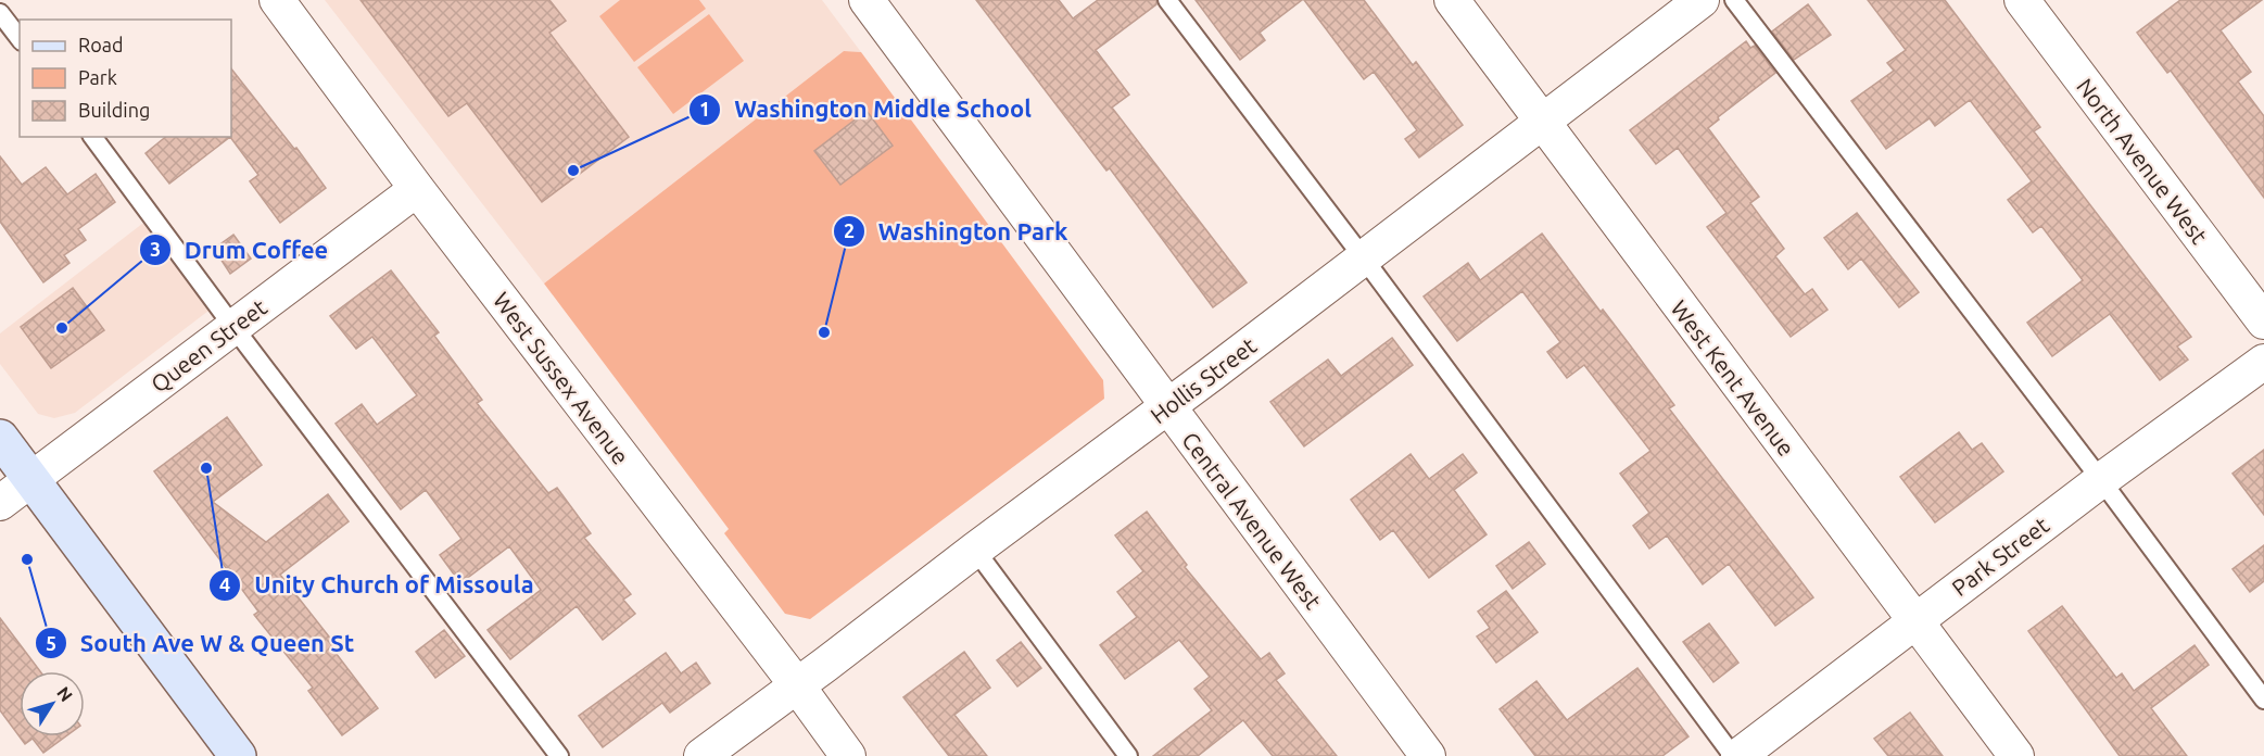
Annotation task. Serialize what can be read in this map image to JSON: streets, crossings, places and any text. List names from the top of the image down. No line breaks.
{"streets":{"street":["North Avenue West","Queen Street","West Sussex Avenue","West Kent Avenue","Hollis Street","Central Avenue West","Park Street"]},"crossings":[["Queen Street","West Sussex Avenue"],["West Sussex Avenue","Hollis Street"],["West Kent Avenue","Hollis Street"],["West Kent Avenue","Park Street"],["Hollis Street","Central Avenue West"]],"places":["Washington Middle School","Drum Coffee","Washington Park","Unity Church of Missoula","South Ave W & Queen St"],"legend":["Road","Park","Building"],"north":"top right"}
